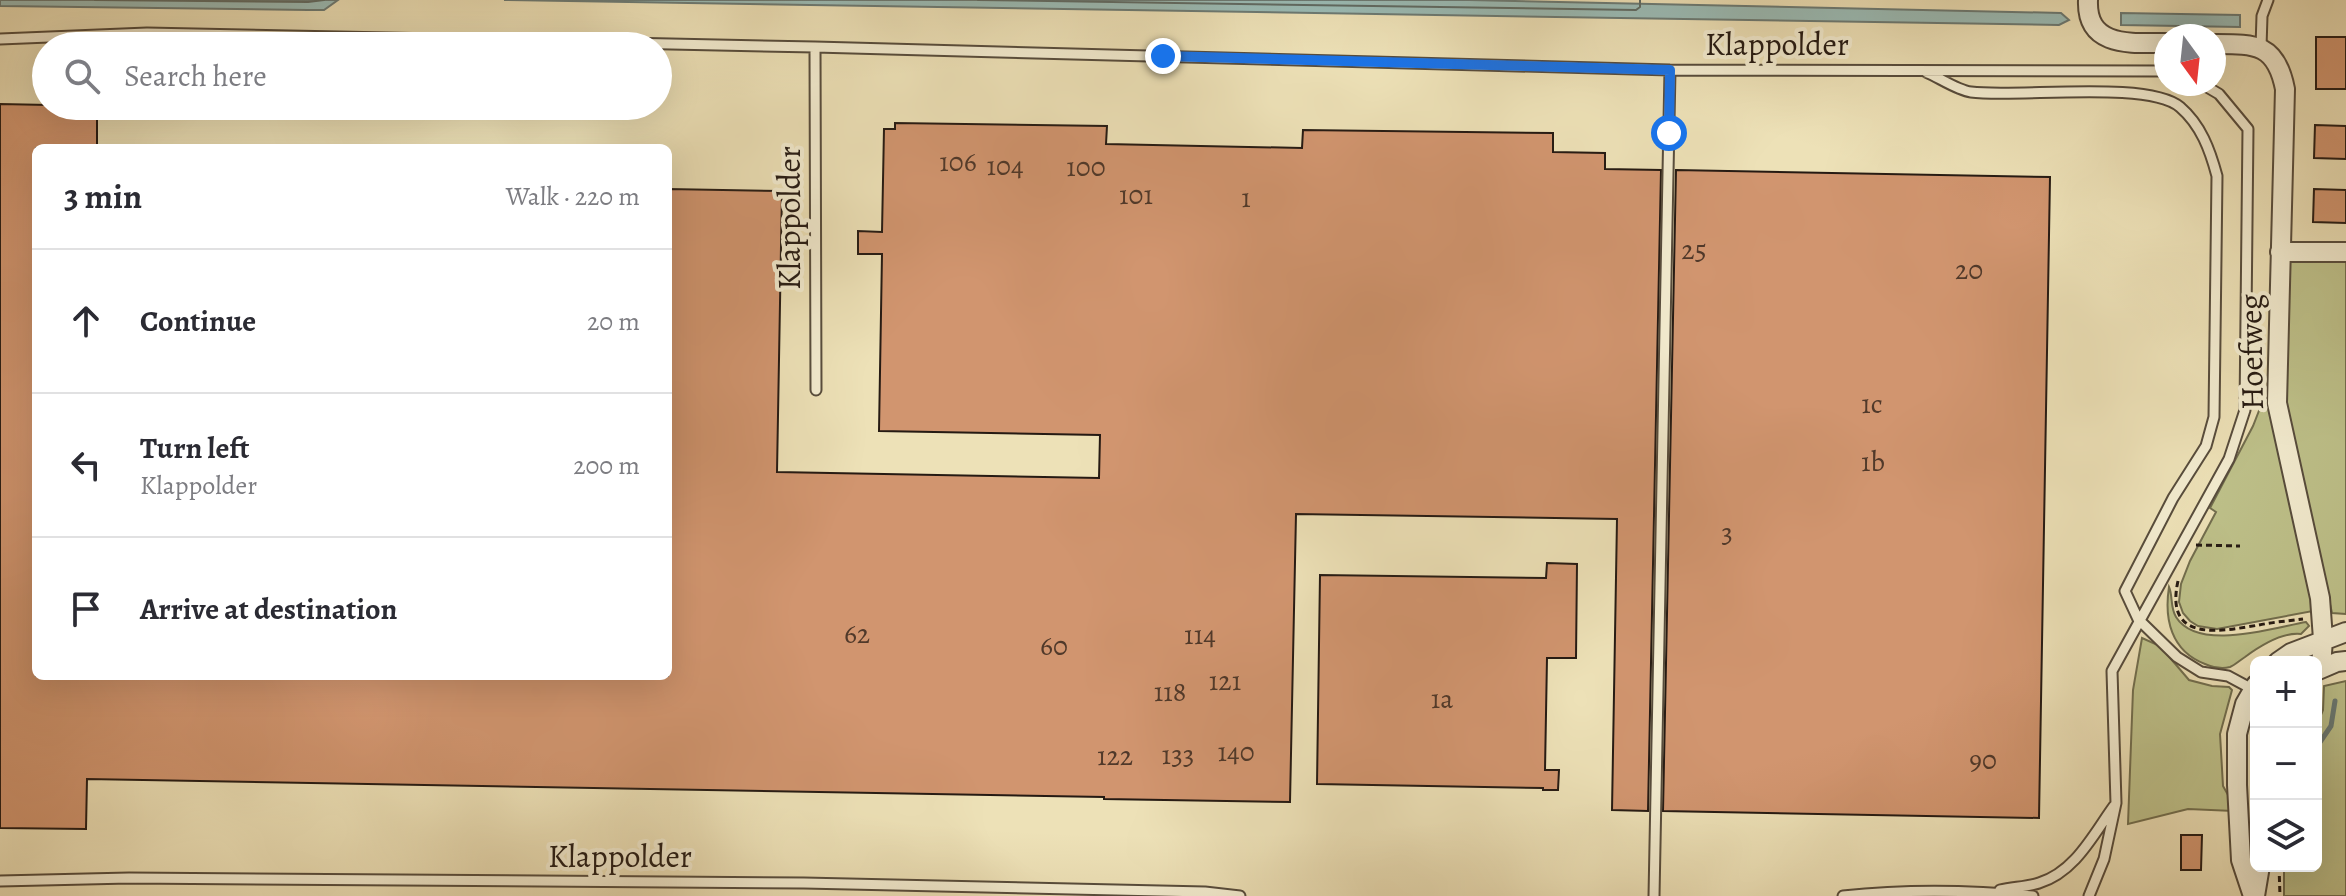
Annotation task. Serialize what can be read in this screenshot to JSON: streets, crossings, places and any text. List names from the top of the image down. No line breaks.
{"streets":{"street":["Hoefweg"],"lane":["Klappolder"]},"house_numbers":["106","104","100","101","1","25","20","1c","1b","3","62","114","60","121","118","1a","140","133","122","90"],"north":"bottom","page":{"search":"Search here","heading":["3 min","Walk · 220 m"],"list":[["Continue","20 m"],["Turn left","Klappolder","200 m"],"Arrive at destination"],"map_buttons":["+","−"]}}
